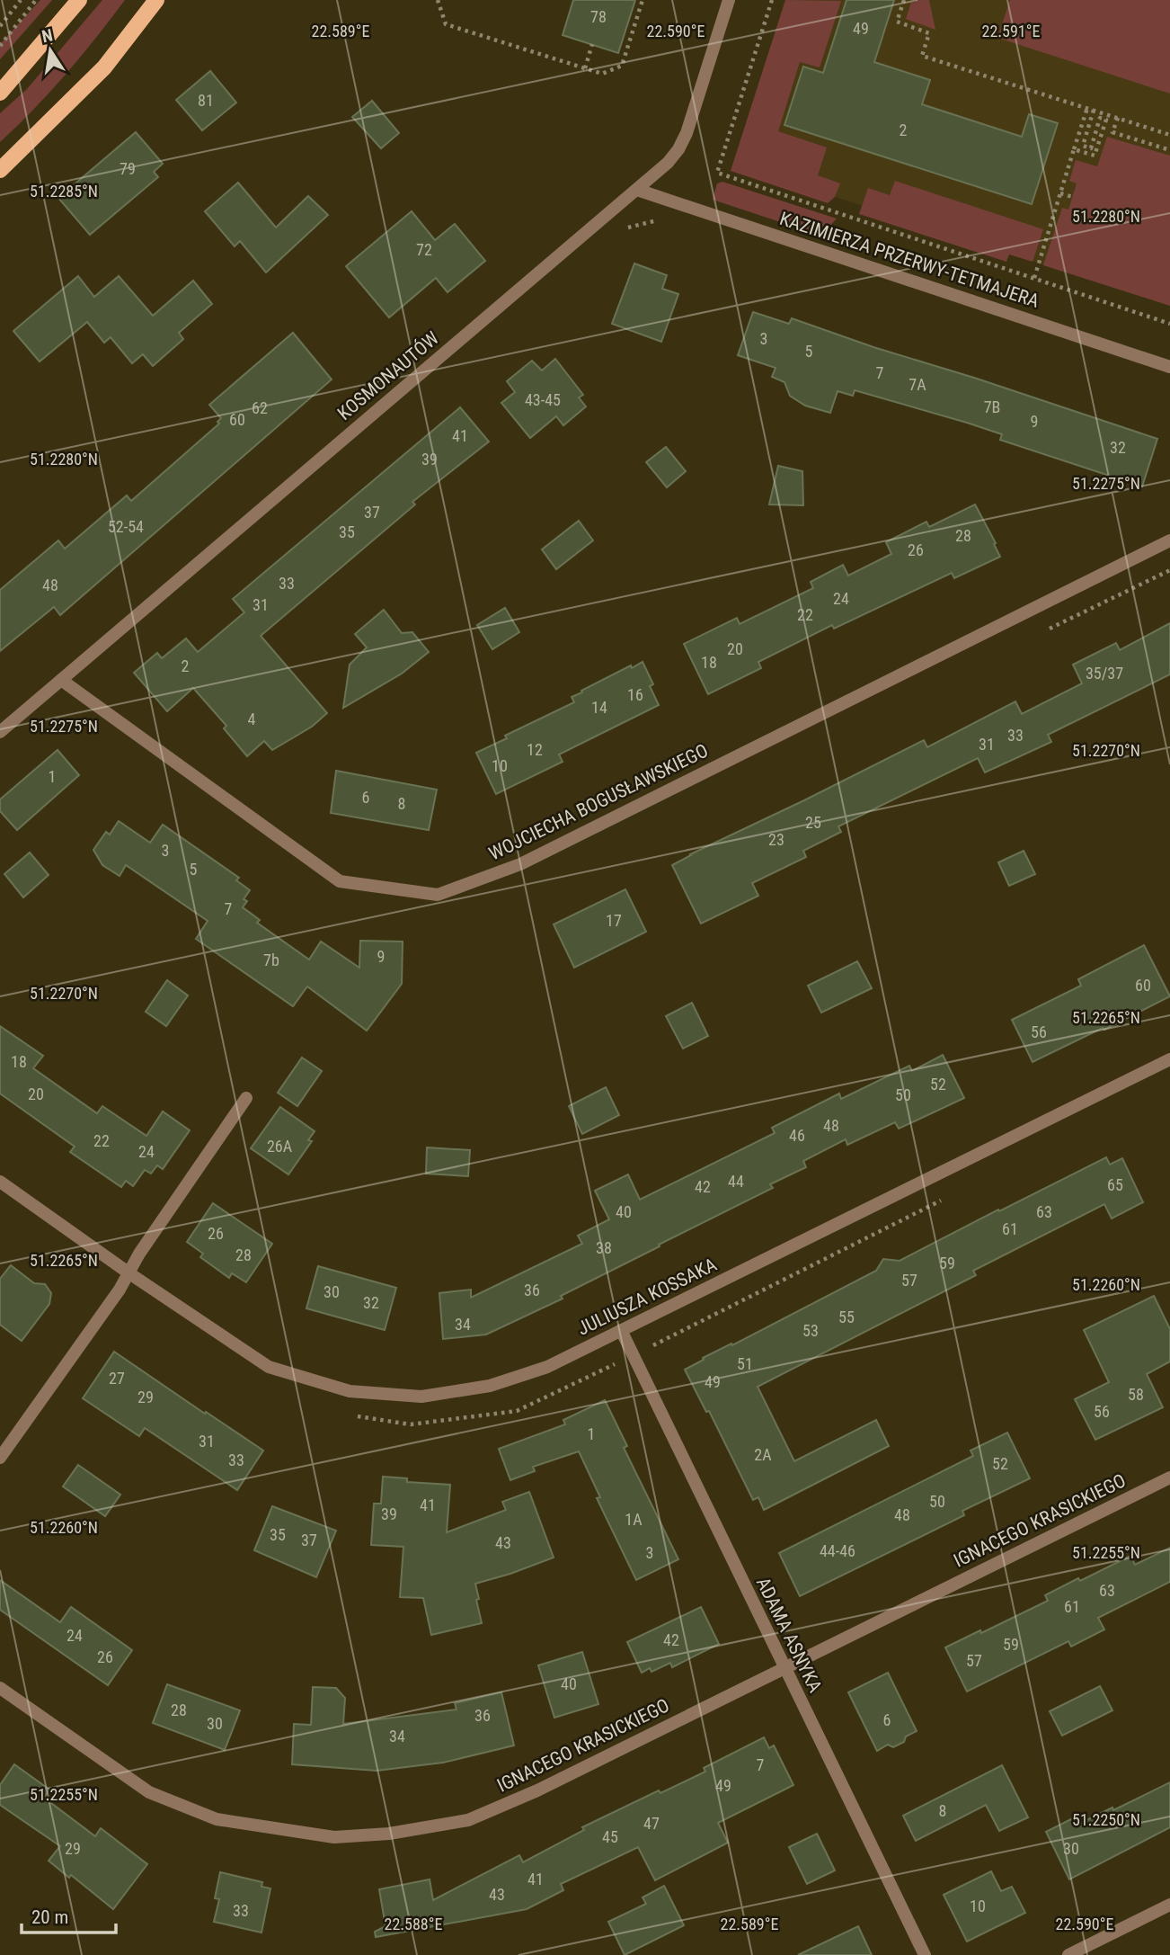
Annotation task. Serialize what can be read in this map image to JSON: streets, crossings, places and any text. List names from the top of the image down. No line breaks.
{"streets":{"street":["KAZIMIERZA PRZERWY-TETMAJERA","KOSMONAUTÓW","WOJCIECHA BOGUSŁAWSKIEGO","JULIUSZA KOSSAKA","IGNACEGO KRASICKIEGO","ADAMA ASNYKA"]},"crossings":[["KAZIMIERZA PRZERWY-TETMAJERA","KOSMONAUTÓW"],["KOSMONAUTÓW","WOJCIECHA BOGUSŁAWSKIEGO"],["JULIUSZA KOSSAKA","ADAMA ASNYKA"],["IGNACEGO KRASICKIEGO","ADAMA ASNYKA"]],"house_numbers":["78","49","81","2","79","72","3","5","7","7A","43-45","7B","62","60","9","41","32","39","37","52-54","35","28","26","33","48","24","31","22","20","18","2","35/37","16","14","4","33","31","12","10","1","6","8","25","23","3","5","7","17","9","7b","60","56","18","52","20","50","48","46","22","26A","24","44","65","42","40","63","61","26","38","28","59","57","36","30","32","55","34","53","51","27","49","58","29","56","1","31","2A","33","52","50","41","39","48","1A","35","37","43","44-46","3","63","61","24","42","59","26","57","40","28","36","6","30","34","7","49","8","47","45","29","30","41","43","10","33"],"scale_bar":"20 m","north":"top","coordinates":["22.589°E","22.590°E","22.591°E","51.2285°N","51.2280°N","51.2275°N","51.2270°N","51.2265°N","51.2260°N","51.2255°N","51.2250°N","22.588°E"]}
